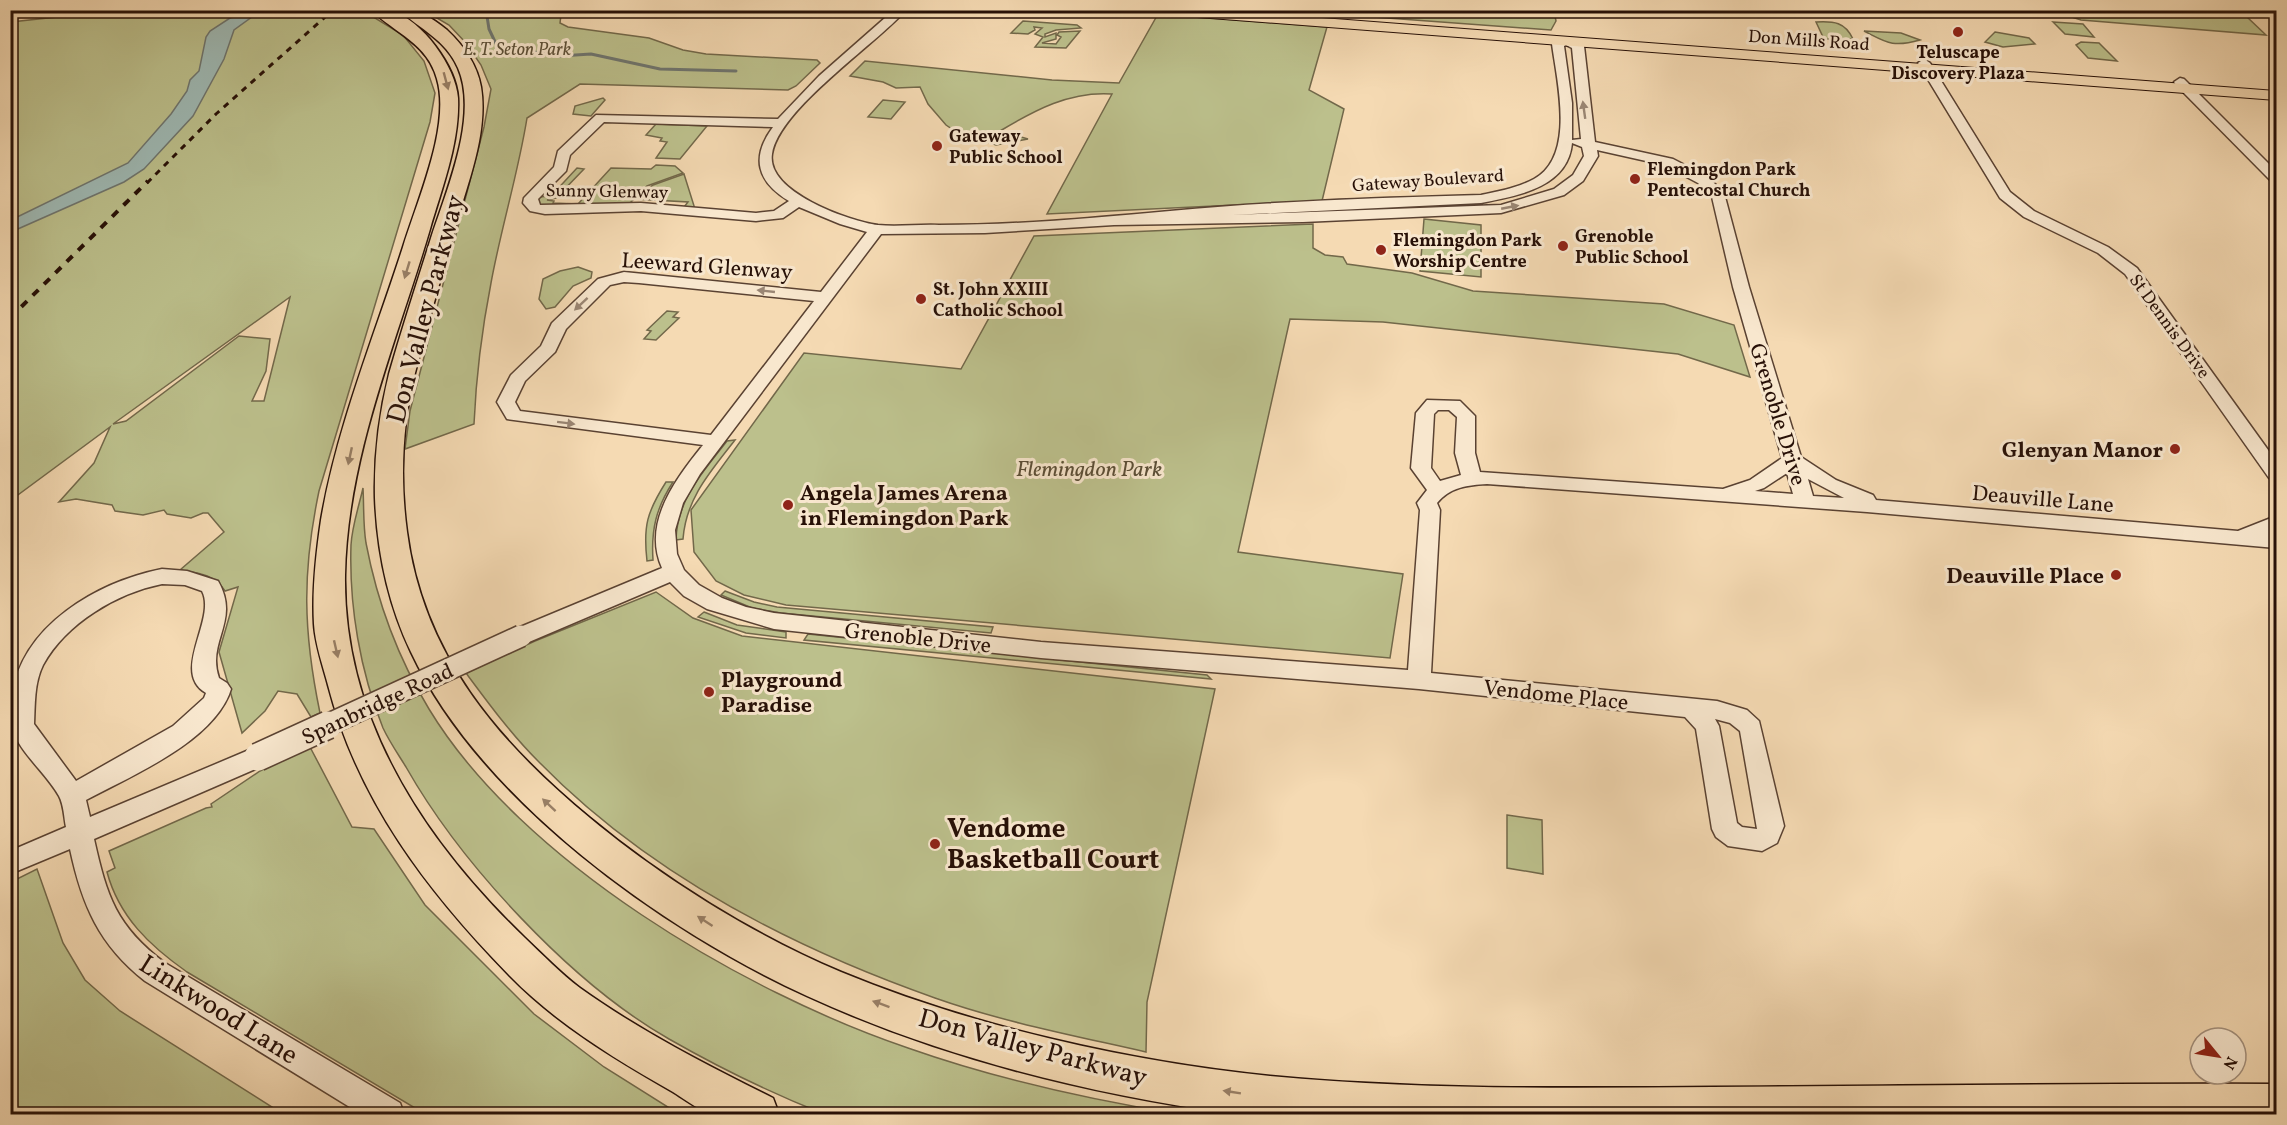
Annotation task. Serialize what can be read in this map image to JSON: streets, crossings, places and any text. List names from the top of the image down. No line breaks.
{"streets":{"highway":["Don Valley Parkway"],"main road":["Don Mills Road"],"street":["Gateway Boulevard","Sunny Glenway","Leeward Glenway","St Dennis Drive","Grenoble Drive","Deauville Lane","Vendome Place","Spanbridge Road","Linkwood Lane"]},"crossings":[["Don Mills Road","Gateway Boulevard"],["Don Mills Road","St Dennis Drive"],["Gateway Boulevard","Sunny Glenway"],["Gateway Boulevard","Grenoble Drive"],["Leeward Glenway","Grenoble Drive"],["Grenoble Drive","Deauville Lane"],["Grenoble Drive","Vendome Place"],["Grenoble Drive","Spanbridge Road"],["Spanbridge Road","Linkwood Lane"]],"parks":["E. T. Seton Park","Flemingdon Park"],"places":["Teluscape Discovery Plaza","Gateway Public School","Flemingdon Park Pentecostal Church","Grenoble Public School","Flemingdon Park Worship Centre","St. John XXIII Catholic School","Glenyan Manor","Angela James Arena in Flemingdon Park","Deauville Place","Playground Paradise","Vendome Basketball Court"],"north":"bottom right"}
